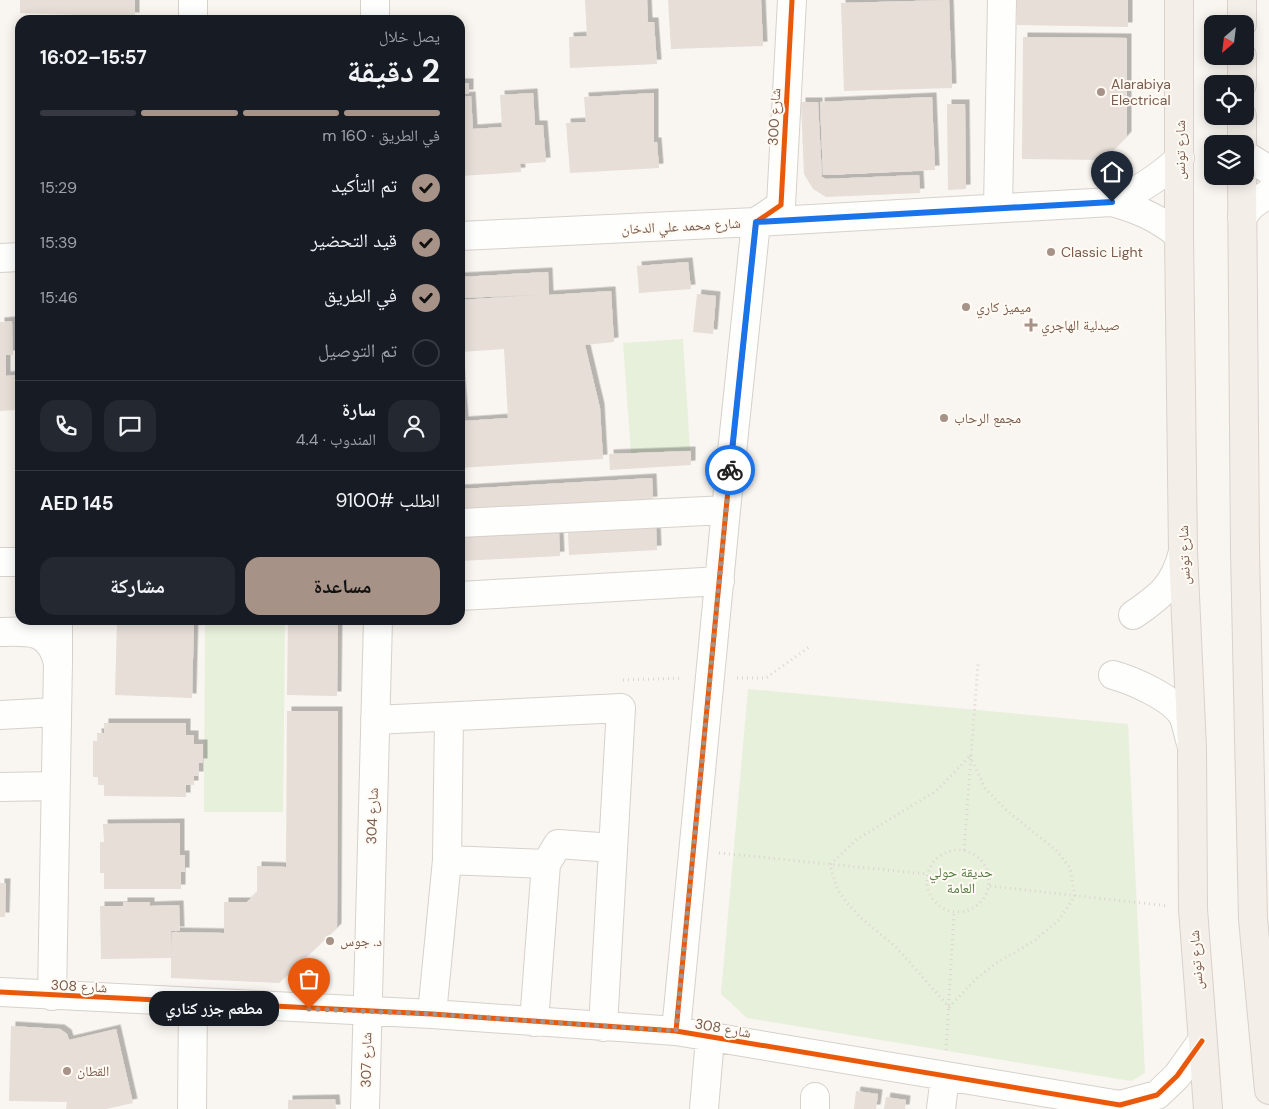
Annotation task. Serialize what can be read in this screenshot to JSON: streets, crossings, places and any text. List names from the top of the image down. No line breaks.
{"streets":{"main road":["شارع تونس"],"street":["شارع 300","شارع محمد علي الدخان","شارع 304","شارع 308","شارع 307"]},"crossings":[["شارع 300","شارع محمد علي الدخان"],["شارع تونس","شارع محمد علي الدخان"],["شارع تونس","شارع 308"],["شارع 304","شارع 308"],["شارع 304","شارع 307"],["شارع 308","شارع 307"]],"parks":["حديقة حولي العامة"],"places":{"other":["Alarabiya Electrical","Classic Light","ميميز كاري","مجمع الرحاب","د. جوس","مطعم جزر كناري","القطان"],"health":["صيدلية الهاجري"]},"north":"bottom left","page":{"heading":["2 دقيقة","يصل خلال","15:57–16:02"],"panel":["سارة","المندوب · 4.4","الطلب #9100","AED 145"],"bar":"في الطريق · 160 m","list":[["تم التأكيد","15:29"],["قيد التحضير","15:39"],["في الطريق","15:46"],"تم التوصيل"],"buttons":["مساعدة","مشاركة"],"bubble":"مطعم جزر كناري"}}
